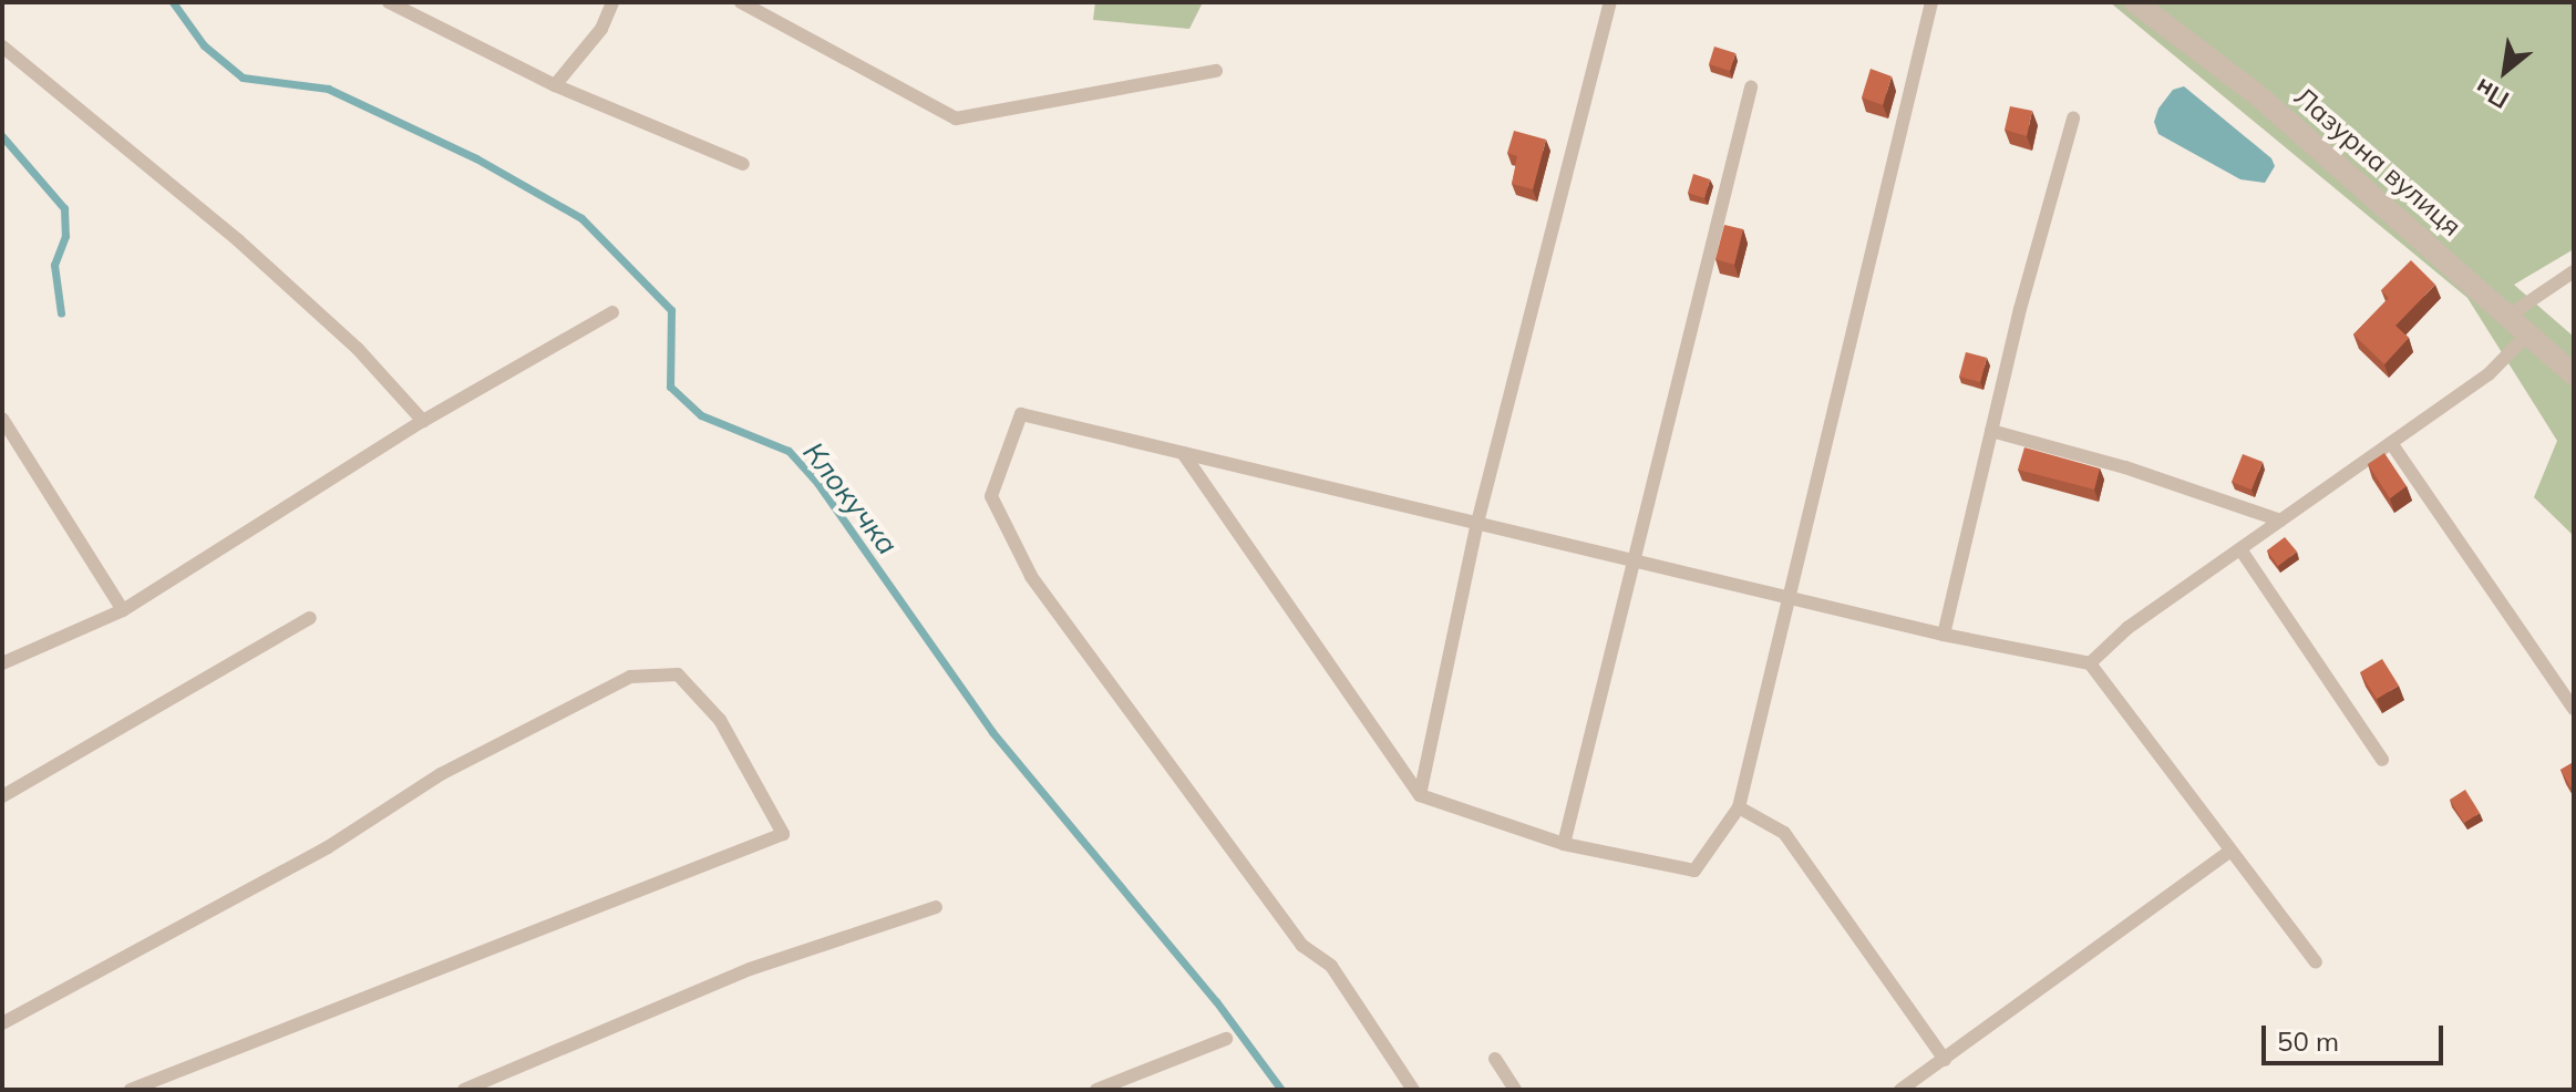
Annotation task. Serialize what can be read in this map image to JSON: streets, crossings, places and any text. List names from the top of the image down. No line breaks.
{"streets":{"street":["Лазурна вулиця"]},"water":["Клокучка"],"scale_bar":"50 m","north":"bottom left"}
